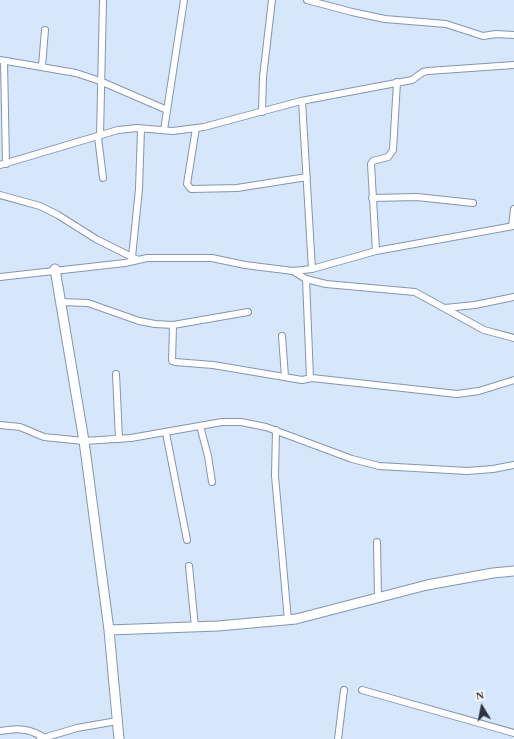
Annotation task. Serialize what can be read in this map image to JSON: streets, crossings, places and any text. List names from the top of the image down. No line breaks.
{"north":"top"}
